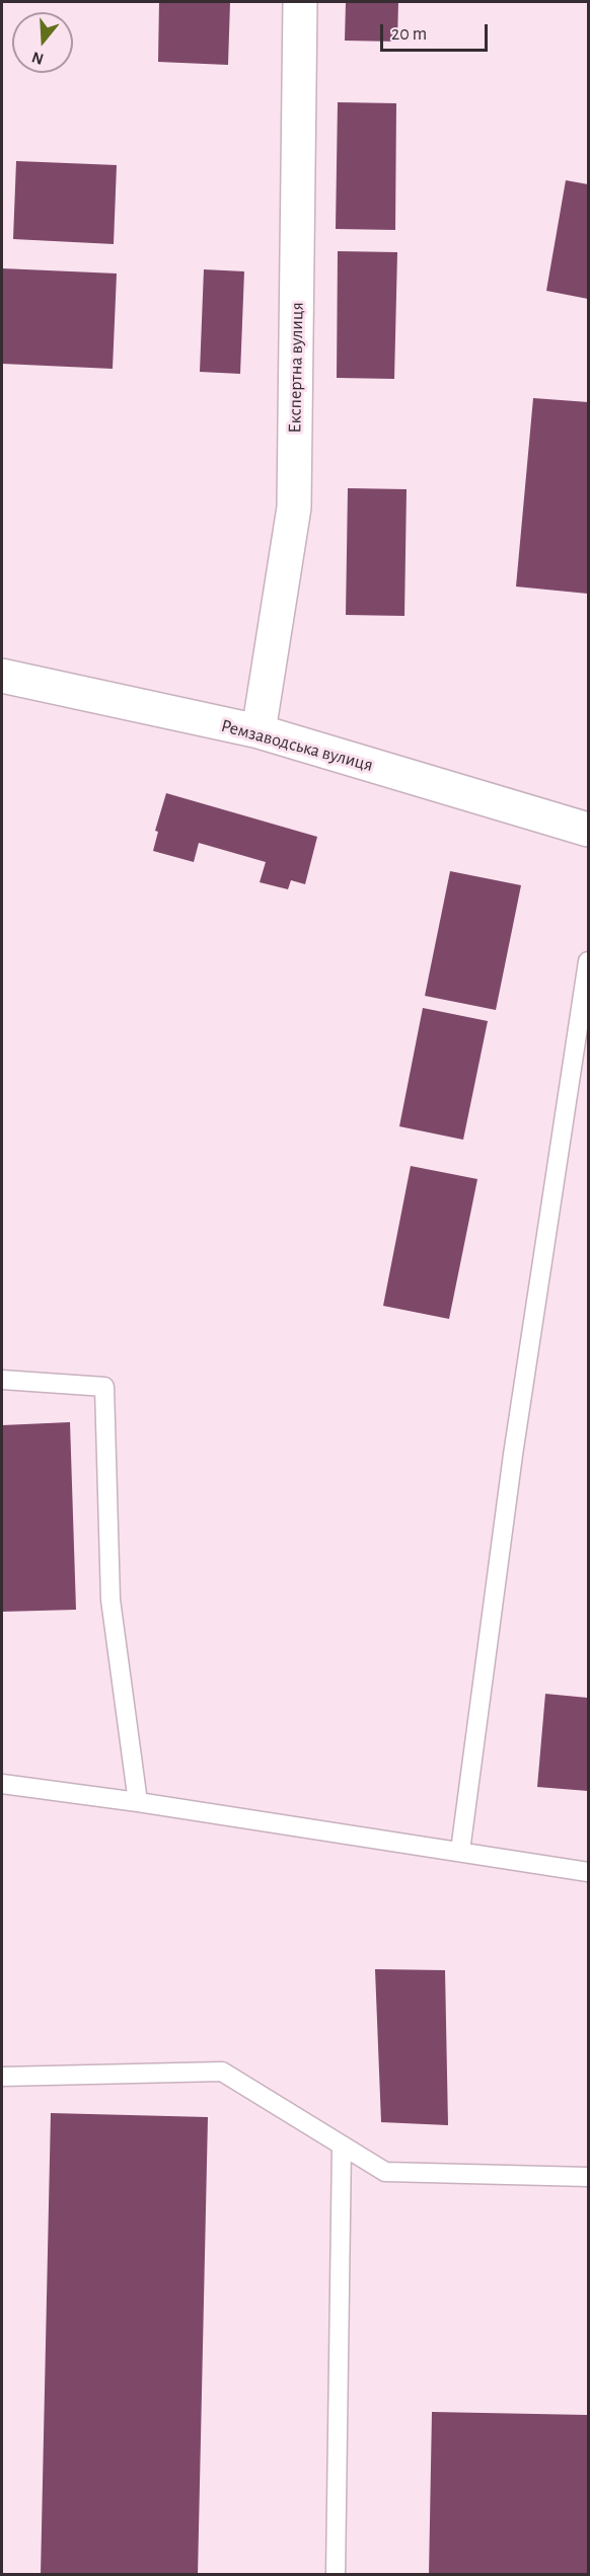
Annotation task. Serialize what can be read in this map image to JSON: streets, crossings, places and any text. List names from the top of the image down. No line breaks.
{"streets":{"street":["Експертна вулиця","Ремзаводська вулиця"]},"crossings":[["Експертна вулиця","Ремзаводська вулиця"]],"scale_bar":"20 m","north":"bottom"}
